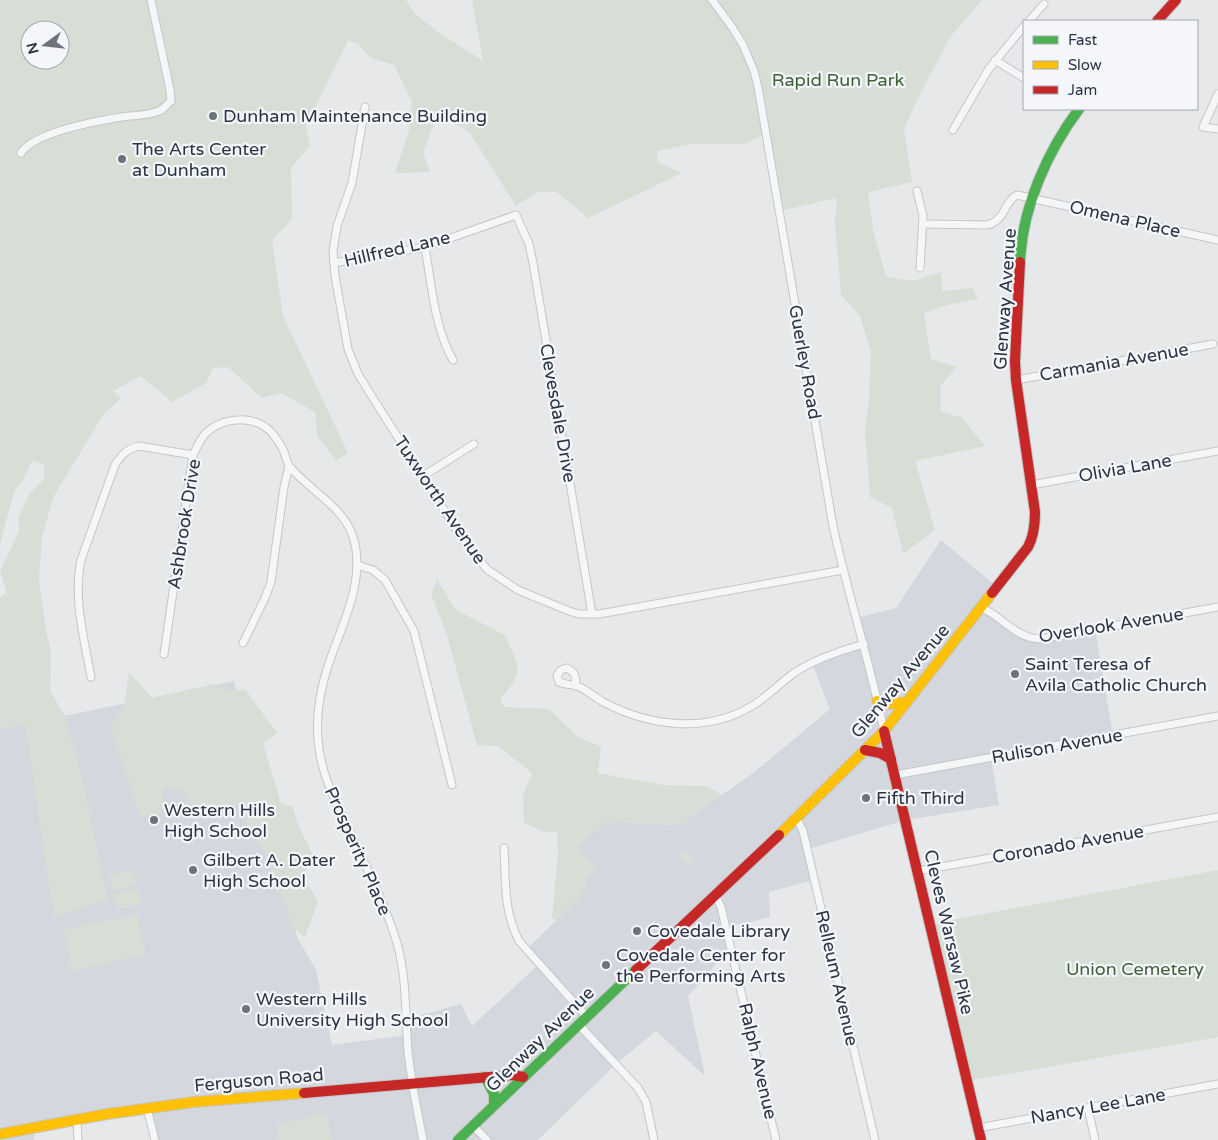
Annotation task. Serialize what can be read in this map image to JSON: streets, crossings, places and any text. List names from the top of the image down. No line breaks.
{"streets":{"main road":["Glenway Avenue","Cleves Warsaw Pike","Ferguson Road"],"street":["Omena Place","Hillfred Lane","Guerley Road","Carmania Avenue","Clevesdale Drive","Olivia Lane","Tuxworth Avenue","Ashbrook Drive","Overlook Avenue","Rulison Avenue","Coronado Avenue","Prosperity Place","Relleum Avenue","Ralph Avenue","Nancy Lee Lane"]},"crossings":[["Omena Place","Glenway Avenue"],["Hillfred Lane","Clevesdale Drive"],["Hillfred Lane","Tuxworth Avenue"],["Glenway Avenue","Guerley Road"],["Glenway Avenue","Carmania Avenue"],["Glenway Avenue","Olivia Lane"],["Glenway Avenue","Overlook Avenue"],["Glenway Avenue","Cleves Warsaw Pike"],["Glenway Avenue","Relleum Avenue"],["Glenway Avenue","Ralph Avenue"],["Glenway Avenue","Ferguson Road"],["Guerley Road","Tuxworth Avenue"],["Guerley Road","Cleves Warsaw Pike"],["Clevesdale Drive","Tuxworth Avenue"],["Ashbrook Drive","Prosperity Place"],["Rulison Avenue","Cleves Warsaw Pike"],["Coronado Avenue","Cleves Warsaw Pike"],["Prosperity Place","Ferguson Road"],["Cleves Warsaw Pike","Nancy Lee Lane"]],"parks":["Rapid Run Park","Union Cemetery"],"places":["Dunham Maintenance Building","The Arts Center at Dunham","Saint Teresa of Avila Catholic Church","Fifth Third","Western Hills High School","Gilbert A. Dater High School","Covedale Library","Covedale Center for the Performing Arts","Western Hills University High School"],"legend":["Fast","Slow","Jam"],"north":"left"}
